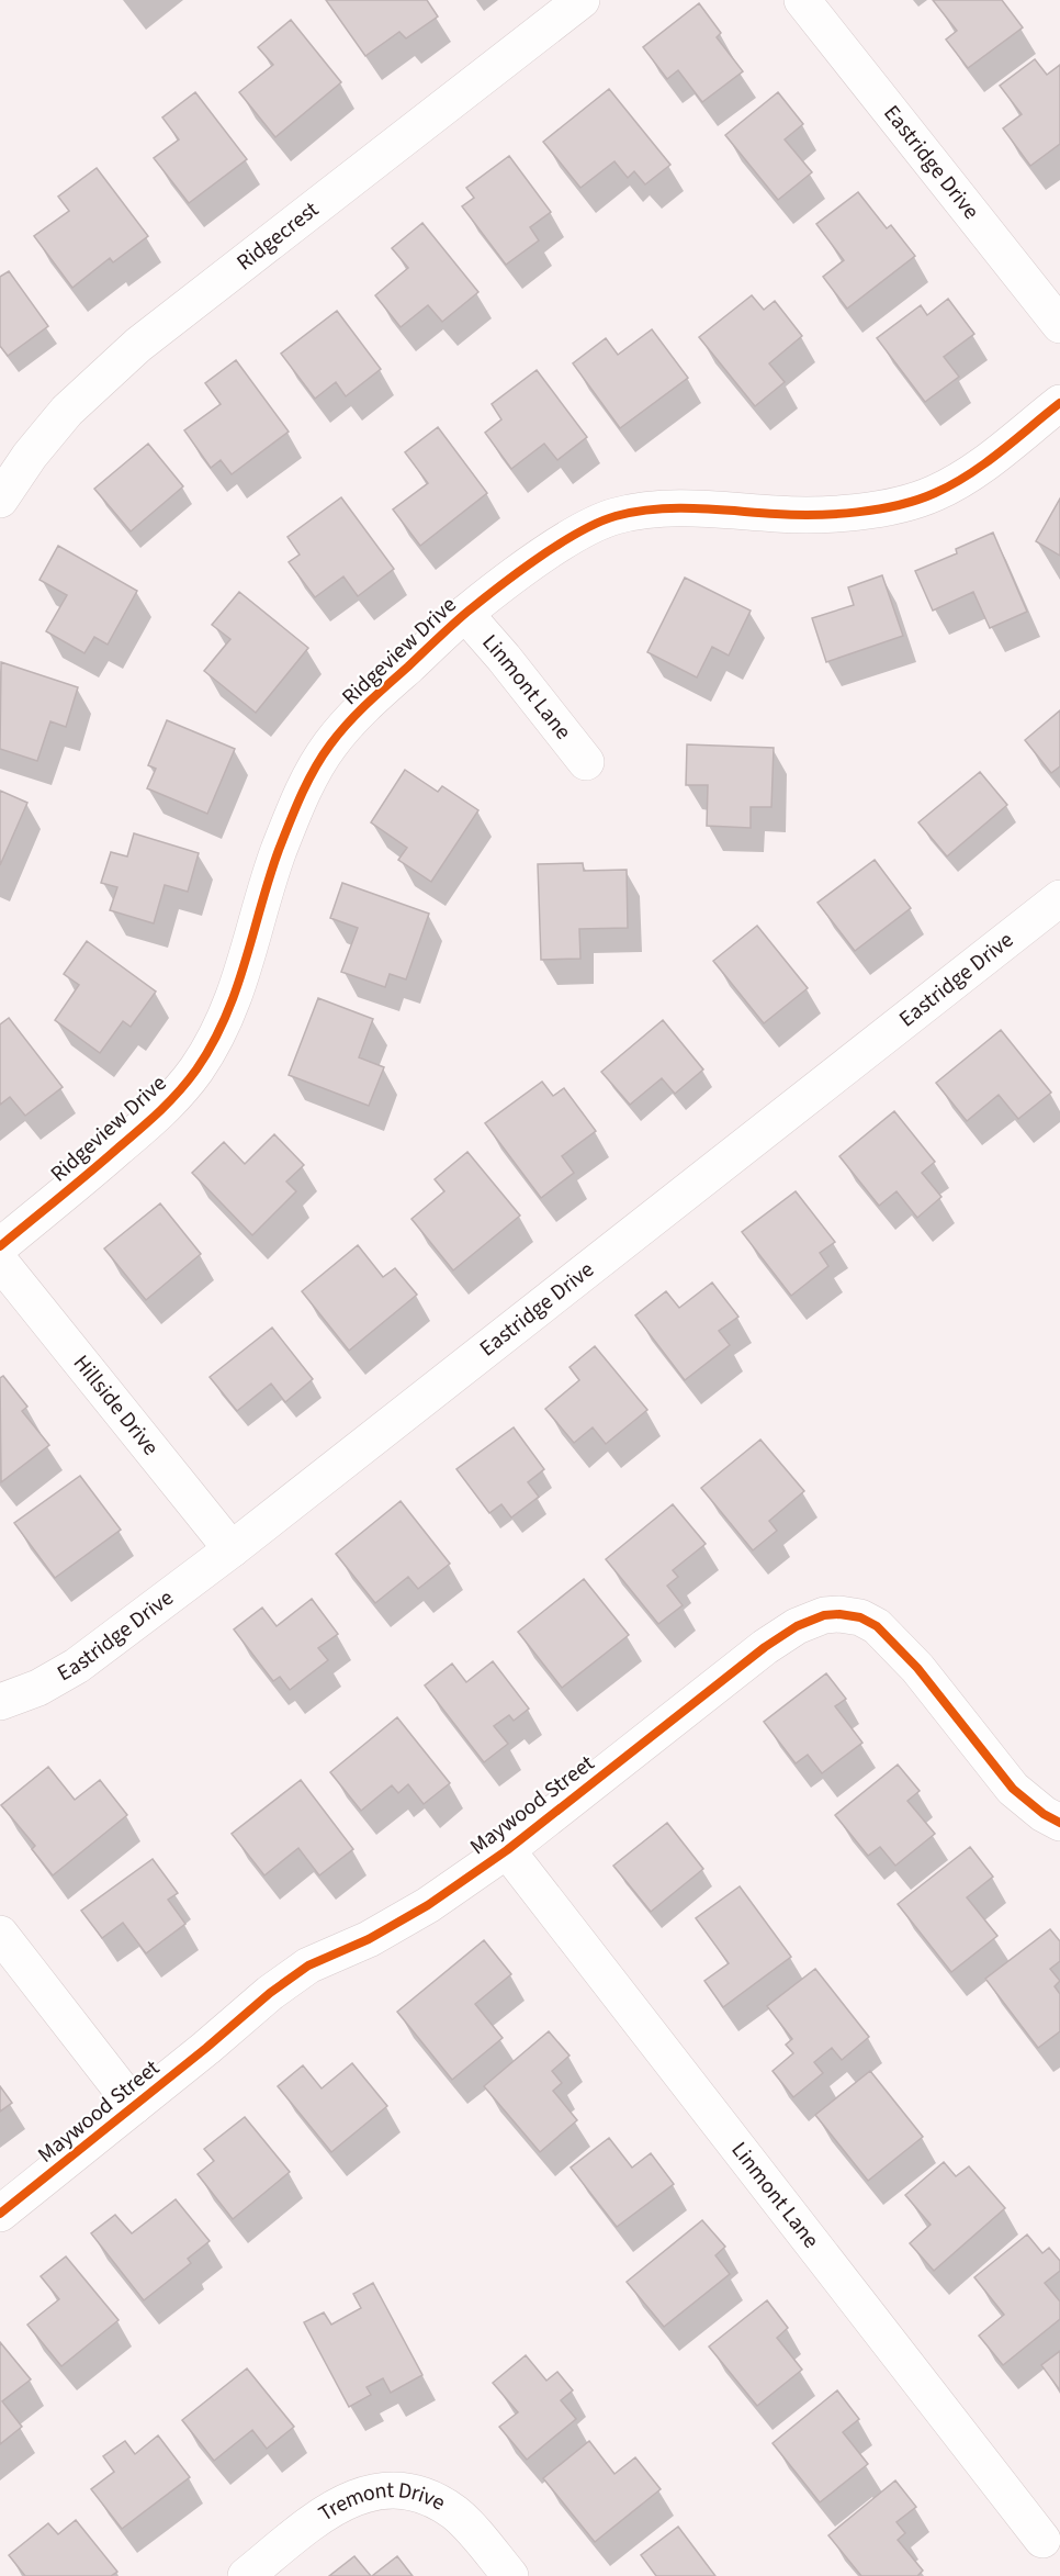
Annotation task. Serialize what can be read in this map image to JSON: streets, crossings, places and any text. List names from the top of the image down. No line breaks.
{"streets":{"street":["Eastridge Drive","Ridgecrest","Ridgeview Drive","Linmont Lane","Hillside Drive","Maywood Street","Tremont Drive"]},"crossings":[["Eastridge Drive","Hillside Drive"],["Ridgeview Drive","Linmont Lane"],["Linmont Lane","Maywood Street"]]}
